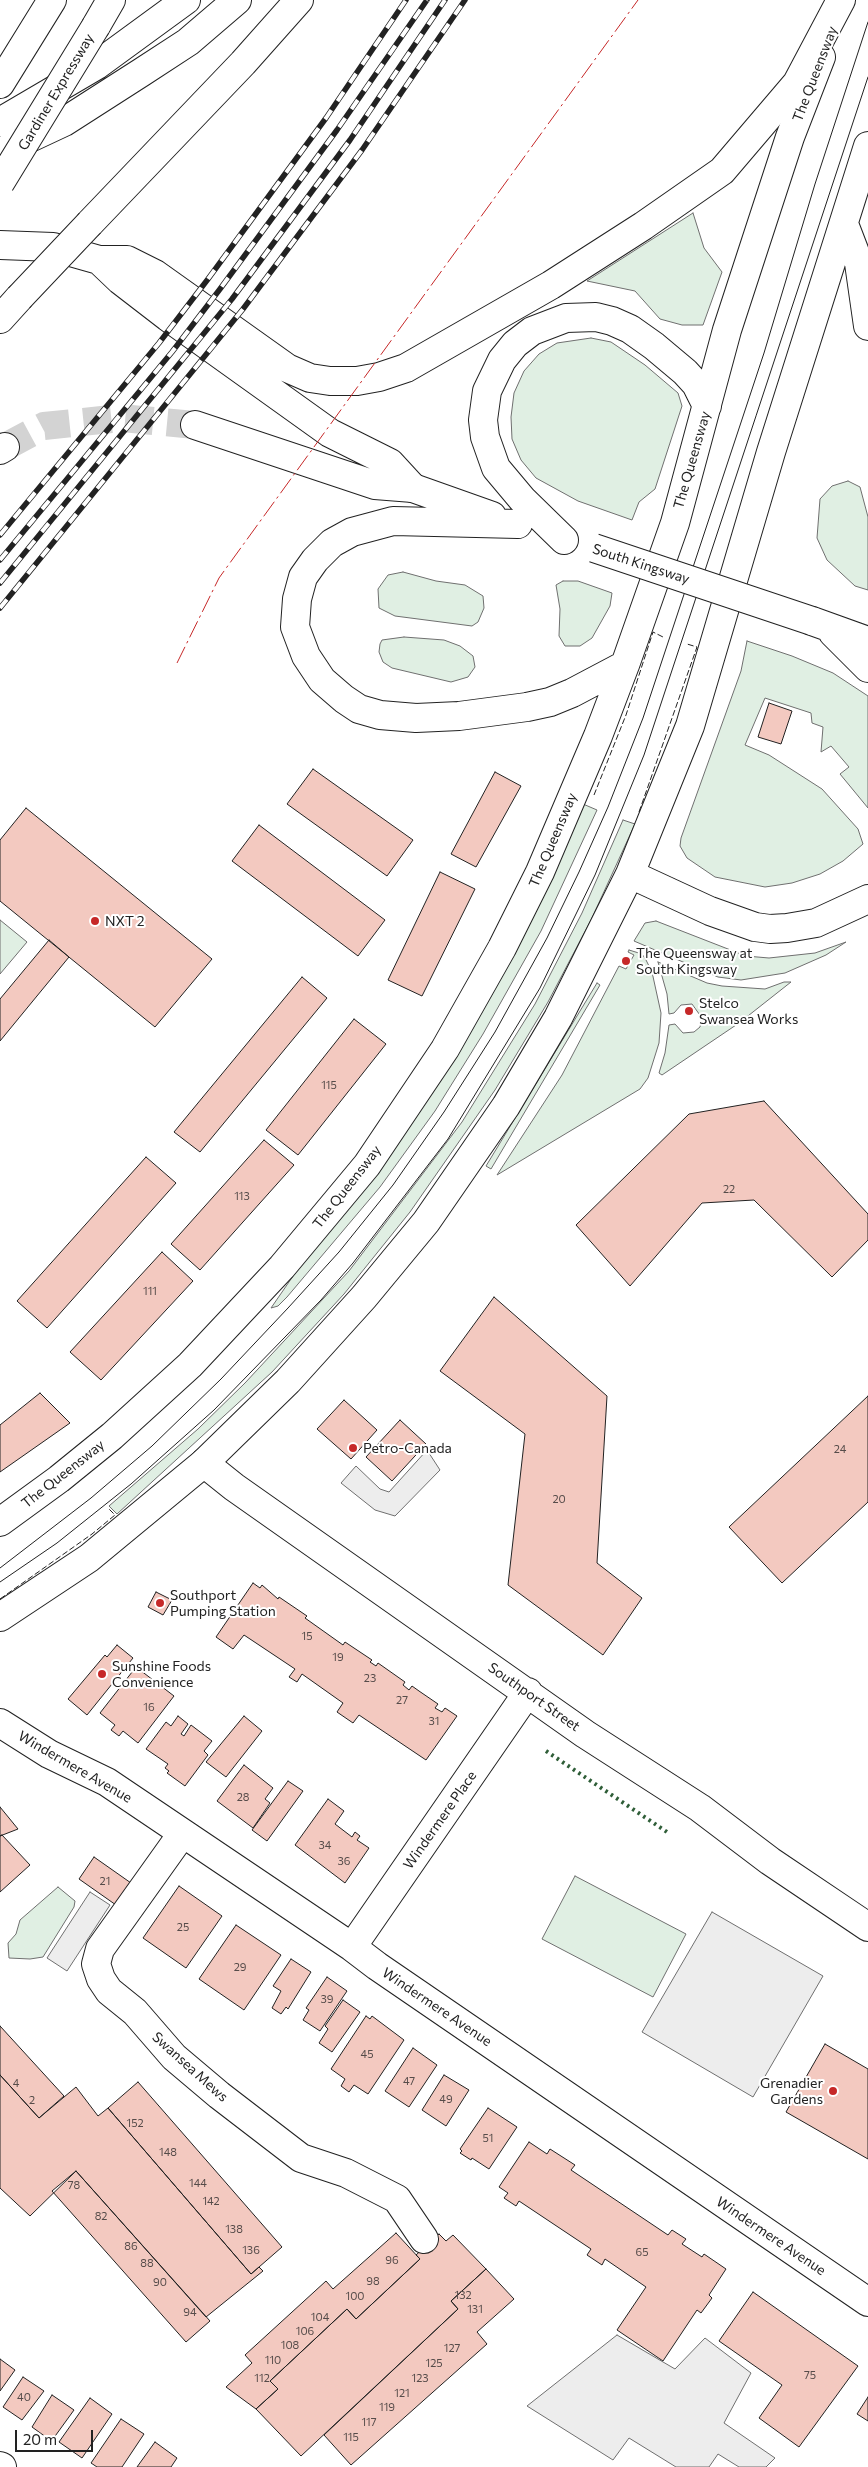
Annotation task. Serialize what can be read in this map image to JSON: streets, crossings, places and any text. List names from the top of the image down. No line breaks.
{"streets":{"main road":["The Queensway","Gardiner Expressway","South Kingsway","Southport Street","Windermere Avenue","Windermere Place","Swansea Mews"]},"crossings":[["Southport Street","Windermere Place"],["Windermere Avenue","Windermere Place"],["Windermere Avenue","Swansea Mews"]],"places":["NXT 2","The Queensway at South Kingsway","Stelco Swansea Works","Petro-Canada","Southport Pumping Station","Sunshine Foods Convenience","Grenadier Gardens"],"house_numbers":["115","22","113","111","24","20","15","19","23","27","16","31","28","34","36","21","25","29","39","45","47","4","49","2","152","51","148","144","78","142","82","138","86","136","65","96","88","98","90","132","100","131","94","104","106","108","127","110","125","75","112","123","121","40","119","117","115"],"scale_bar":"20 m"}
